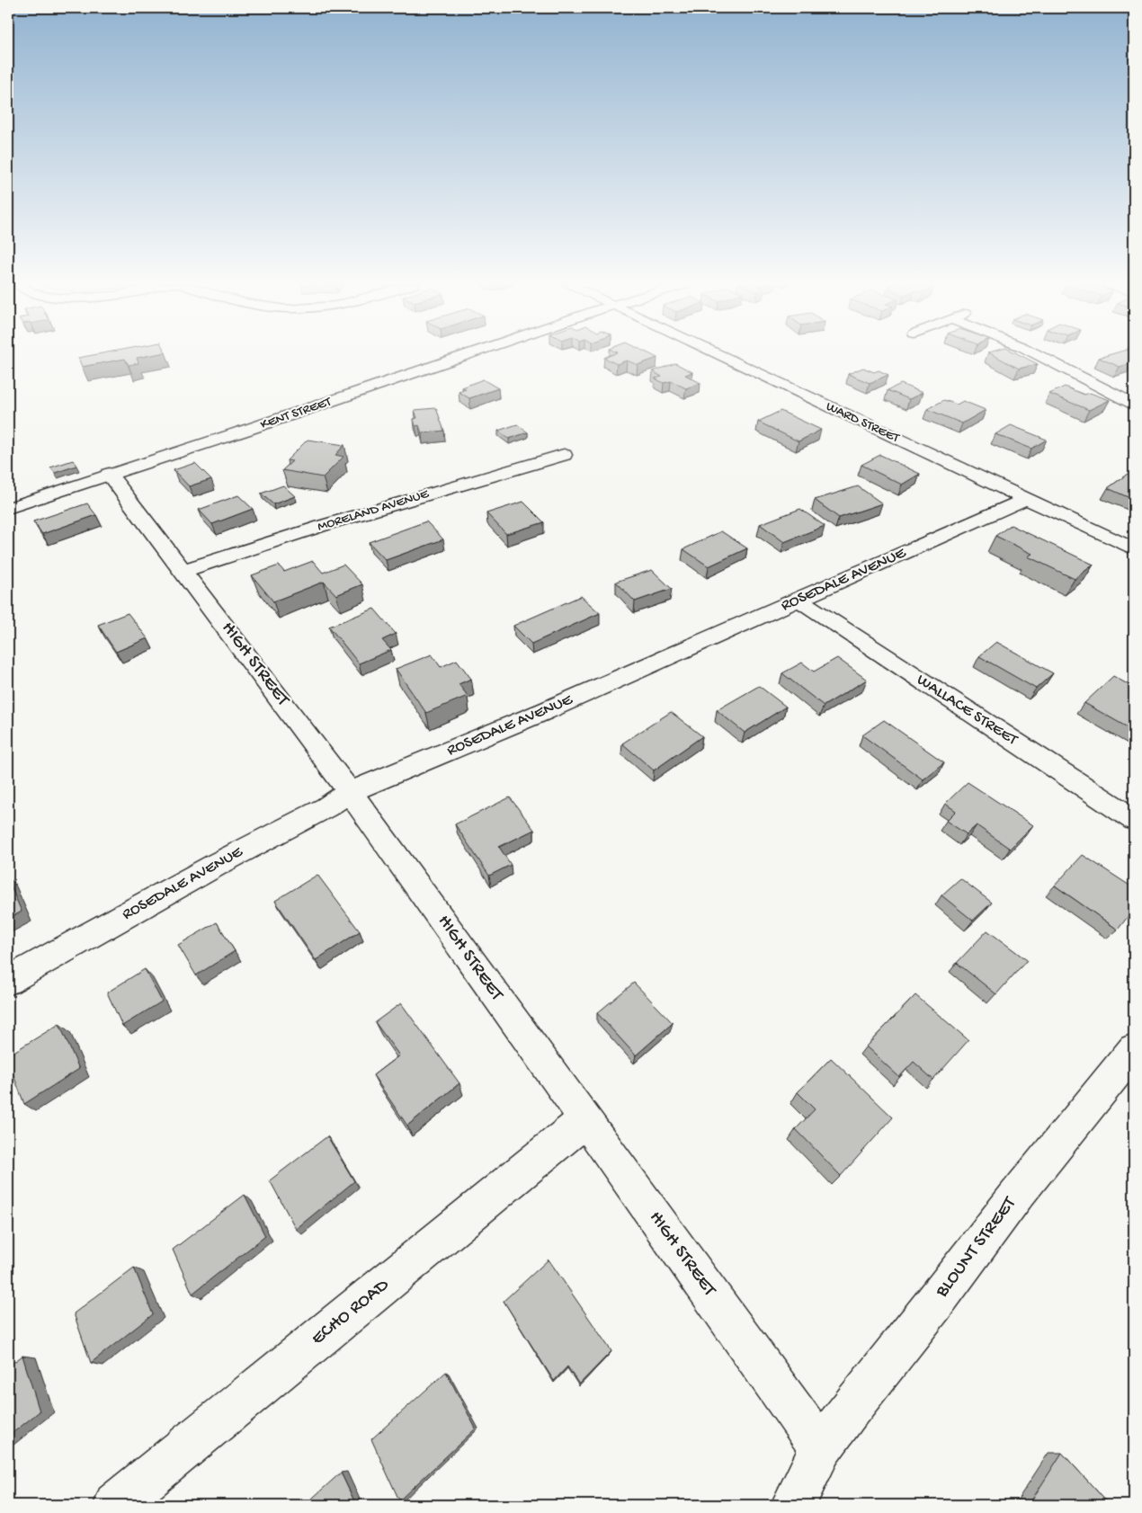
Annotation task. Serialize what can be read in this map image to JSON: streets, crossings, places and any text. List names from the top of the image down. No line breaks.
{"streets":{"street":["KENT STREET","WARD STREET","MORELAND AVENUE","ROSEDALE AVENUE","HIGH STREET","WALLACE STREET","BLOUNT STREET","ECHO ROAD"]},"crossings":[["KENT STREET","HIGH STREET"],["WARD STREET","ROSEDALE AVENUE"],["MORELAND AVENUE","HIGH STREET"],["ROSEDALE AVENUE","HIGH STREET"],["ROSEDALE AVENUE","WALLACE STREET"],["HIGH STREET","BLOUNT STREET"],["HIGH STREET","ECHO ROAD"]]}
